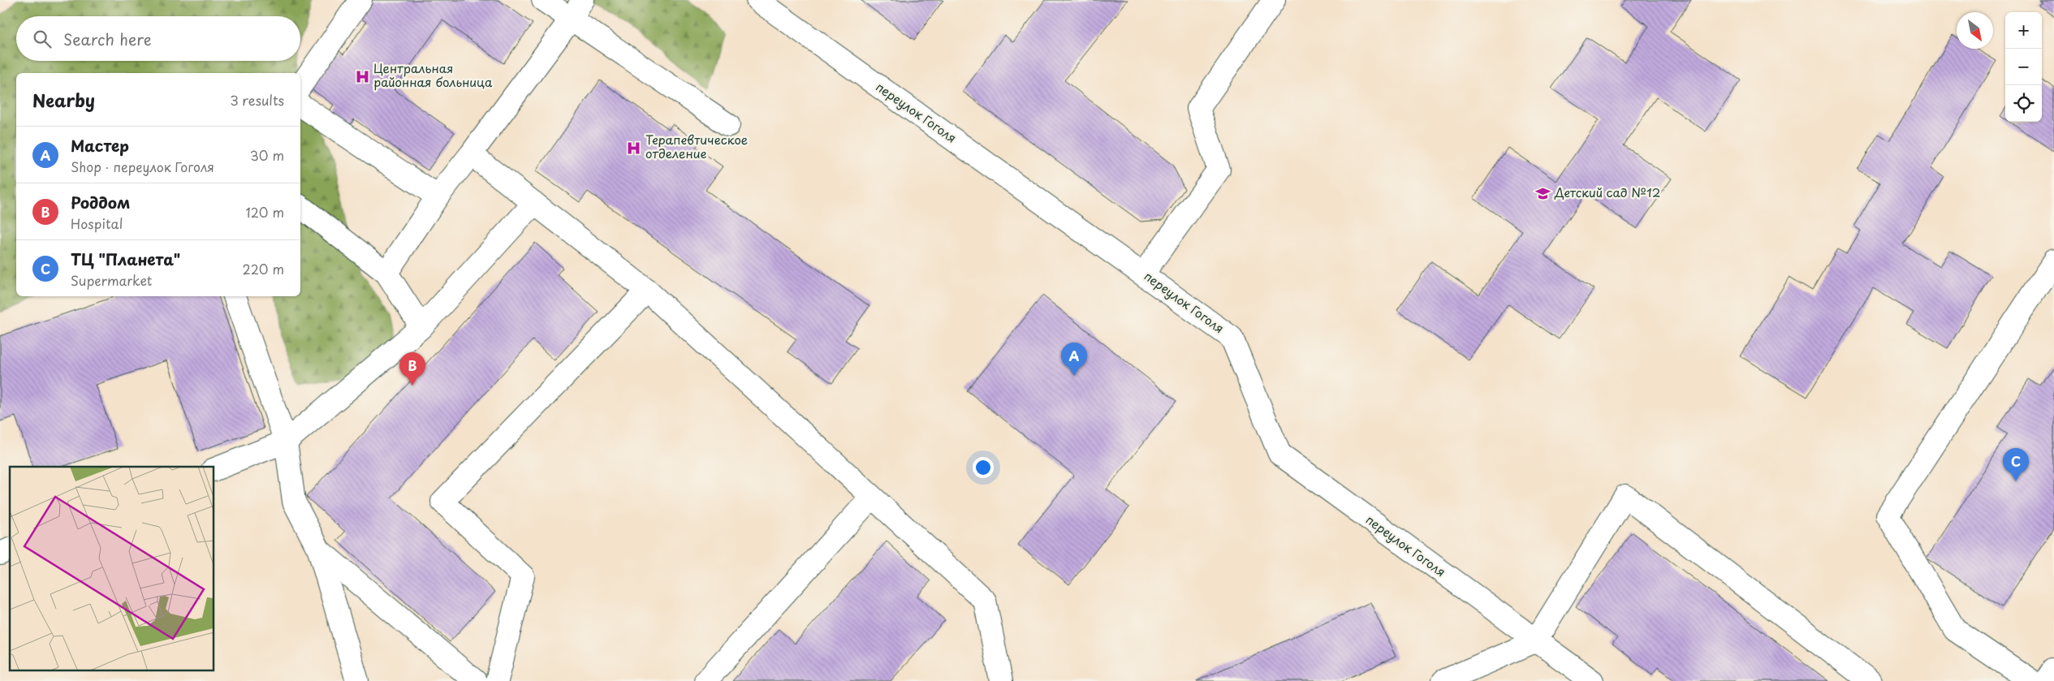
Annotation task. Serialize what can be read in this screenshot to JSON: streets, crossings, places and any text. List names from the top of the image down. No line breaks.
{"streets":{"street":["переулок Гоголя"]},"places":{"hospital":["Центральная районная больница","Терапевтическое отделение"],"school or university":["Детский сад №12"]},"north":"bottom right","page":{"map_buttons":["+","−"],"search":"Search here","heading":["Nearby","3 results"],"list":[{"mark":"A","name":"Мастер","note":"Shop · переулок Гоголя","value":"30 m"},{"mark":"B","name":"Роддом","note":"Hospital","value":"120 m"},{"mark":"C","name":"ТЦ \"Планета\"","note":"Supermarket","value":"220 m"}],"pins":["A","B","C"]}}
